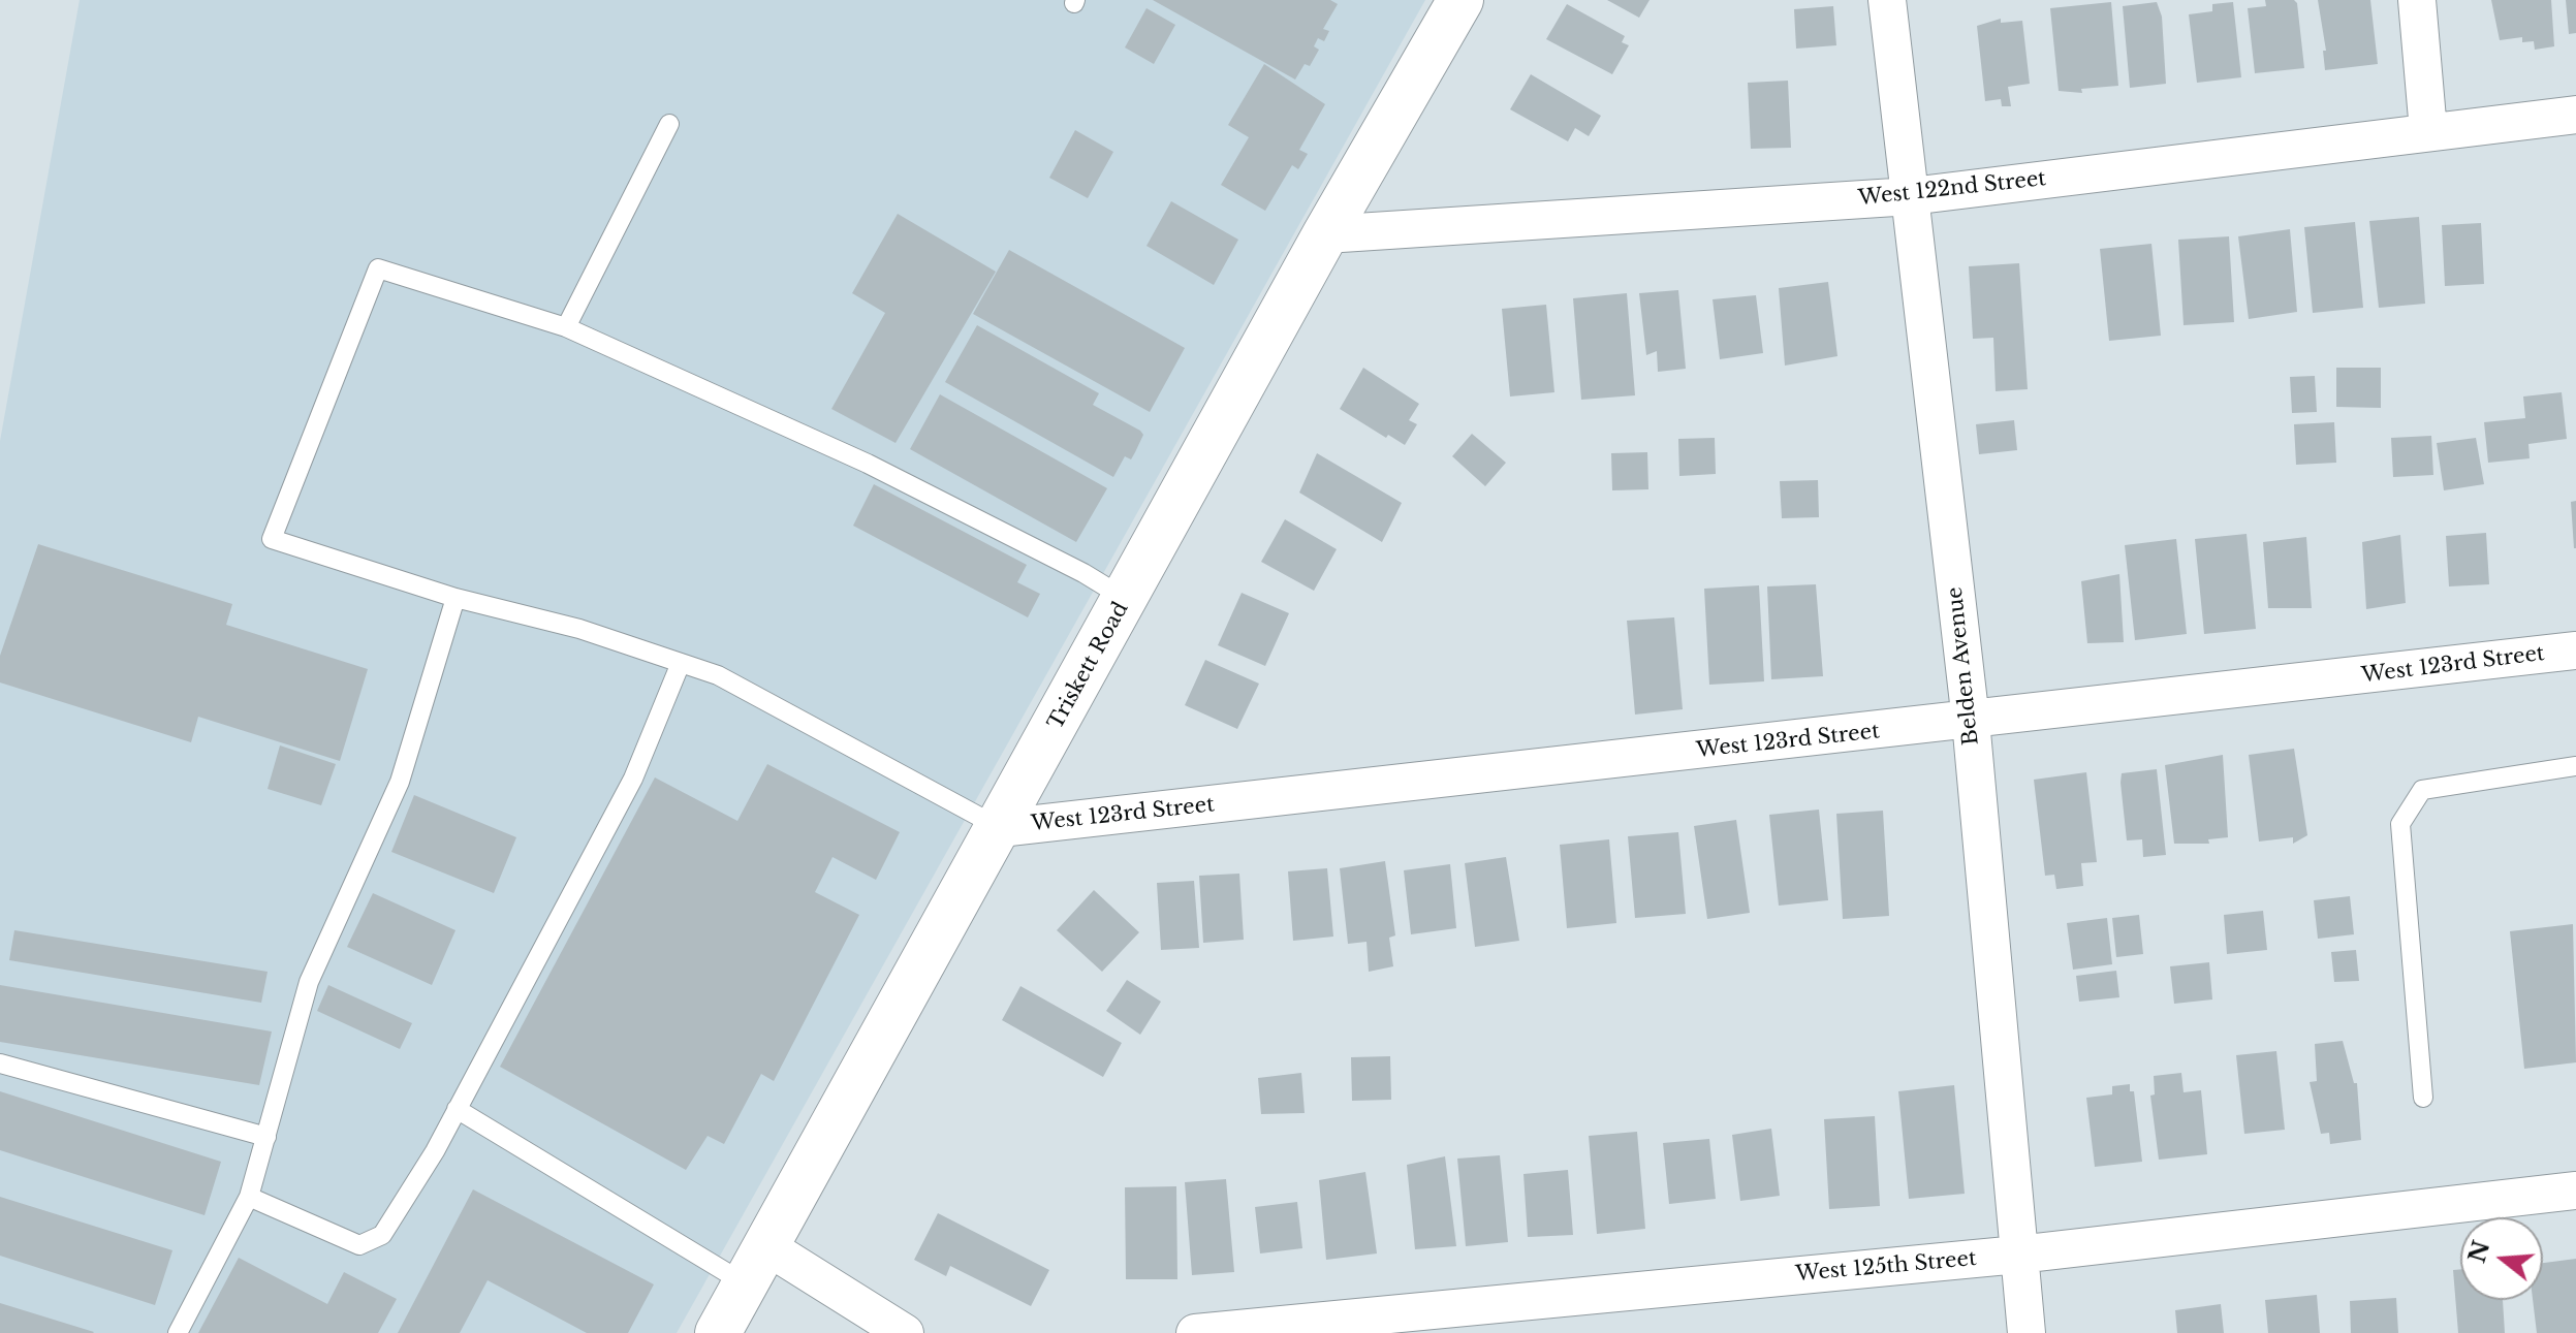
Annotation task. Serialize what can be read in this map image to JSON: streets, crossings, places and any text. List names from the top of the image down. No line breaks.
{"streets":{"street":["West 122nd Street","West 123rd Street","Triskett Road","Belden Avenue","West 125th Street"]},"crossings":[["West 122nd Street","Triskett Road"],["West 122nd Street","Belden Avenue"],["West 123rd Street","Triskett Road"],["West 123rd Street","Belden Avenue"],["Belden Avenue","West 125th Street"]],"north":"left"}
